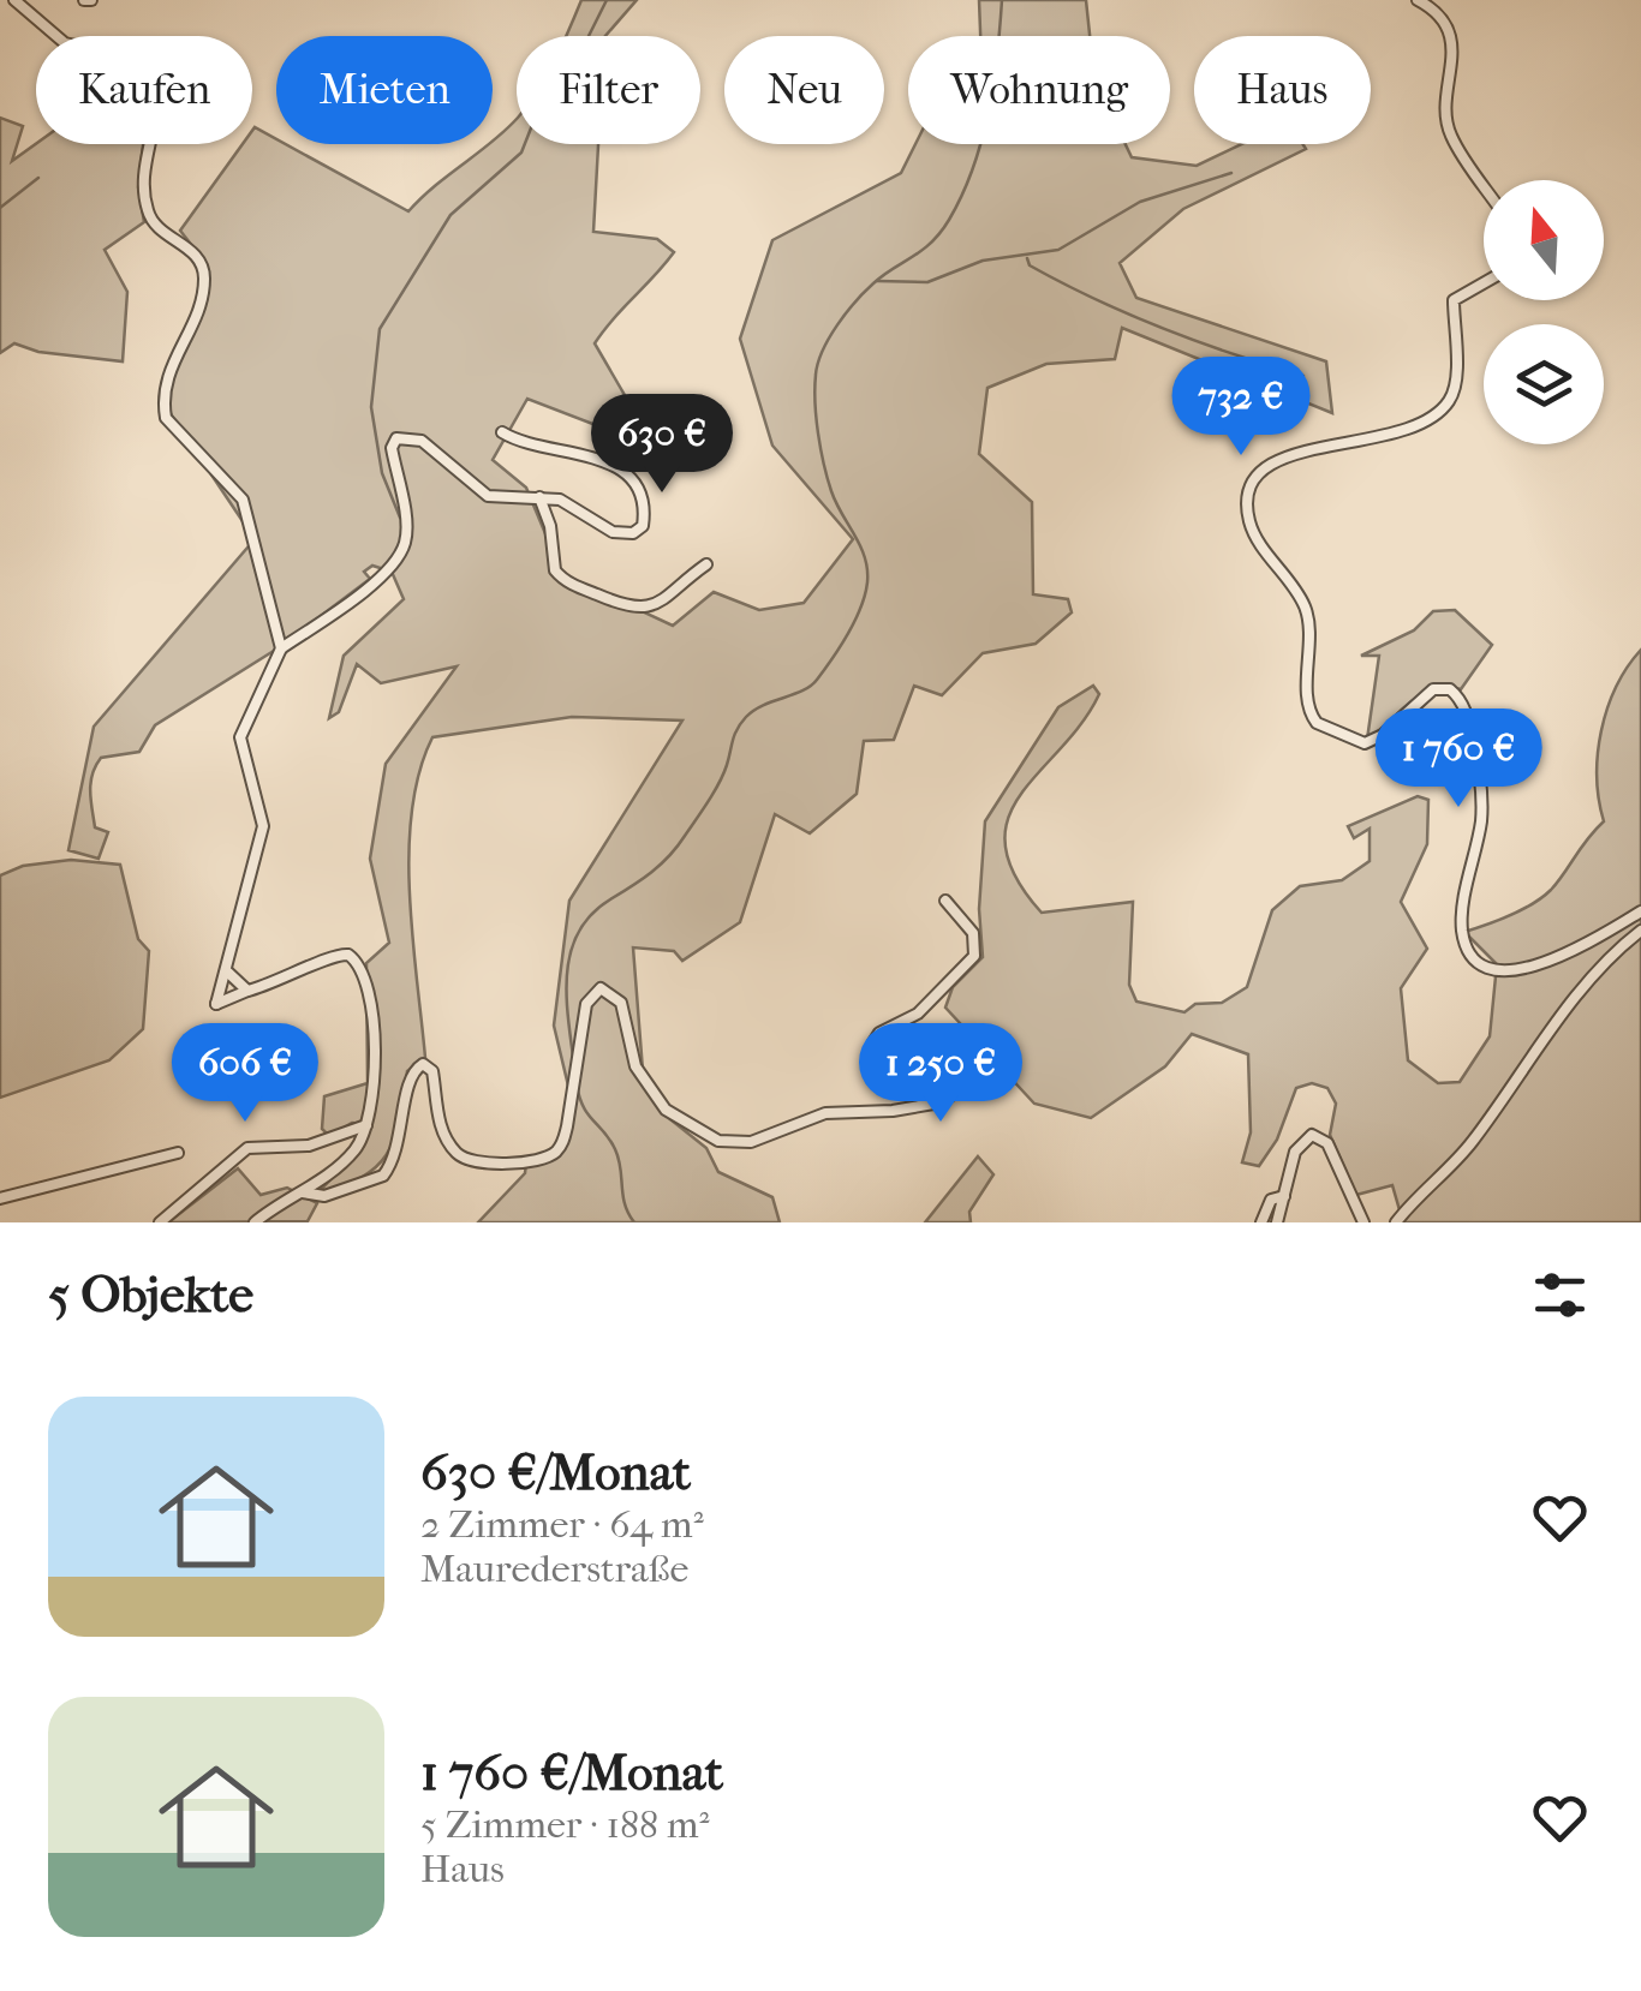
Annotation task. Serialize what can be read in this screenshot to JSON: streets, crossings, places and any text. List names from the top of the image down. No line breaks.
{"north":"top","page":{"chip":["Kaufen","Mieten","Filter","Neu","Wohnung","Haus"],"price":["732 €","630 €","1 760 €","606 €","1 250 €"],"heading":"5 Objekte","list":[{"name":"630 €/Monat","note":"2 Zimmer · 64 m² · Maurederstraße"},{"name":"1 760 €/Monat","note":"5 Zimmer · 188 m² · Haus"}]}}
